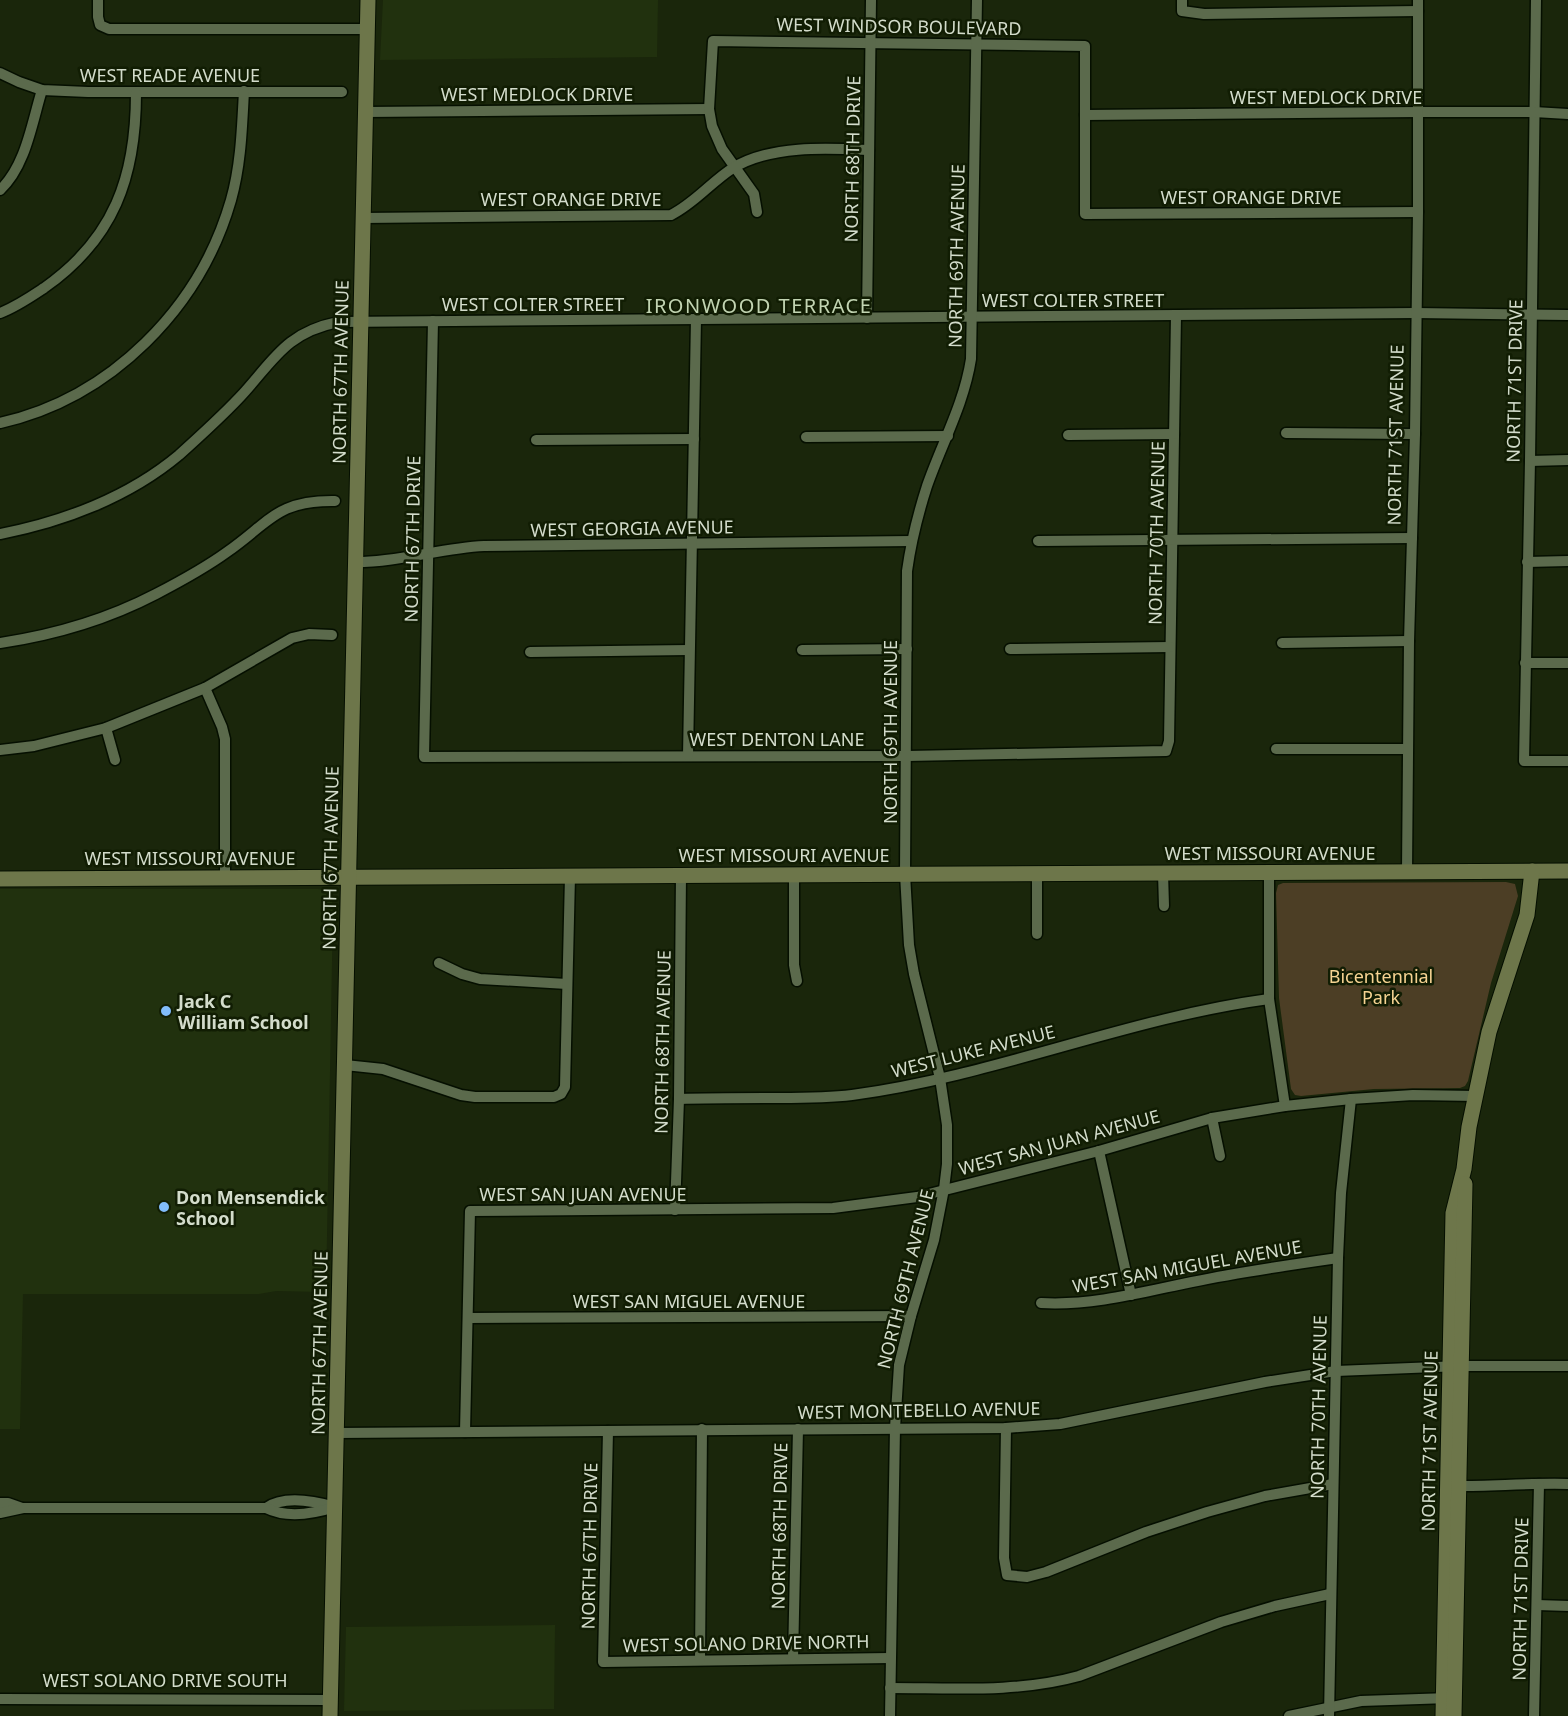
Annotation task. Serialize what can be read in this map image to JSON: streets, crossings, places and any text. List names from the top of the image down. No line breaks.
{"streets":{"street":["WEST WINDSOR BOULEVARD","WEST READE AVENUE","WEST MEDLOCK DRIVE","NORTH 68TH DRIVE","WEST ORANGE DRIVE","NORTH 69TH AVENUE","WEST COLTER STREET","NORTH 67TH AVENUE","NORTH 71ST DRIVE","NORTH 71ST AVENUE","WEST GEORGIA AVENUE","NORTH 70TH AVENUE","NORTH 67TH DRIVE","WEST DENTON LANE","WEST MISSOURI AVENUE","NORTH 68TH AVENUE","WEST LUKE AVENUE","WEST SAN JUAN AVENUE","WEST SAN MIGUEL AVENUE","WEST MONTEBELLO AVENUE","WEST SOLANO DRIVE NORTH","WEST SOLANO DRIVE SOUTH"]},"crossings":[["WEST WINDSOR BOULEVARD","WEST MEDLOCK DRIVE"],["WEST WINDSOR BOULEVARD","NORTH 68TH DRIVE"],["WEST WINDSOR BOULEVARD","WEST ORANGE DRIVE"],["WEST WINDSOR BOULEVARD","NORTH 69TH AVENUE"],["WEST MEDLOCK DRIVE","WEST ORANGE DRIVE"],["WEST MEDLOCK DRIVE","NORTH 67TH AVENUE"],["WEST MEDLOCK DRIVE","NORTH 71ST DRIVE"],["WEST MEDLOCK DRIVE","NORTH 71ST AVENUE"],["NORTH 68TH DRIVE","WEST ORANGE DRIVE"],["NORTH 68TH DRIVE","WEST COLTER STREET"],["NORTH 68TH DRIVE","WEST MONTEBELLO AVENUE"],["NORTH 68TH DRIVE","WEST SOLANO DRIVE NORTH"],["WEST ORANGE DRIVE","NORTH 67TH AVENUE"],["WEST ORANGE DRIVE","NORTH 71ST AVENUE"],["NORTH 69TH AVENUE","WEST COLTER STREET"],["NORTH 69TH AVENUE","WEST GEORGIA AVENUE"],["NORTH 69TH AVENUE","WEST DENTON LANE"],["NORTH 69TH AVENUE","WEST MISSOURI AVENUE"],["NORTH 69TH AVENUE","WEST LUKE AVENUE"],["NORTH 69TH AVENUE","WEST SAN JUAN AVENUE"],["NORTH 69TH AVENUE","WEST SAN MIGUEL AVENUE"],["NORTH 69TH AVENUE","WEST MONTEBELLO AVENUE"],["NORTH 69TH AVENUE","WEST SOLANO DRIVE NORTH"],["WEST COLTER STREET","NORTH 67TH AVENUE"],["WEST COLTER STREET","NORTH 71ST DRIVE"],["WEST COLTER STREET","NORTH 71ST AVENUE"],["WEST COLTER STREET","NORTH 70TH AVENUE"],["WEST COLTER STREET","NORTH 67TH DRIVE"],["NORTH 67TH AVENUE","WEST GEORGIA AVENUE"],["NORTH 67TH AVENUE","WEST MISSOURI AVENUE"],["NORTH 67TH AVENUE","WEST MONTEBELLO AVENUE"],["NORTH 67TH AVENUE","WEST SOLANO DRIVE SOUTH"],["NORTH 71ST AVENUE","WEST MISSOURI AVENUE"],["NORTH 71ST AVENUE","WEST SAN JUAN AVENUE"],["NORTH 71ST AVENUE","WEST MONTEBELLO AVENUE"],["WEST GEORGIA AVENUE","NORTH 67TH DRIVE"],["NORTH 70TH AVENUE","WEST DENTON LANE"],["NORTH 70TH AVENUE","WEST SAN JUAN AVENUE"],["NORTH 70TH AVENUE","WEST SAN MIGUEL AVENUE"],["NORTH 70TH AVENUE","WEST MONTEBELLO AVENUE"],["NORTH 67TH DRIVE","WEST DENTON LANE"],["NORTH 67TH DRIVE","WEST MONTEBELLO AVENUE"],["NORTH 67TH DRIVE","WEST SOLANO DRIVE NORTH"],["WEST MISSOURI AVENUE","NORTH 68TH AVENUE"],["NORTH 68TH AVENUE","WEST LUKE AVENUE"],["NORTH 68TH AVENUE","WEST SAN JUAN AVENUE"],["WEST SAN JUAN AVENUE","WEST SAN MIGUEL AVENUE"]],"districts":["IRONWOOD TERRACE"],"parks":["Bicentennial Park"],"places":["Jack C William School","Don Mensendick School"]}
